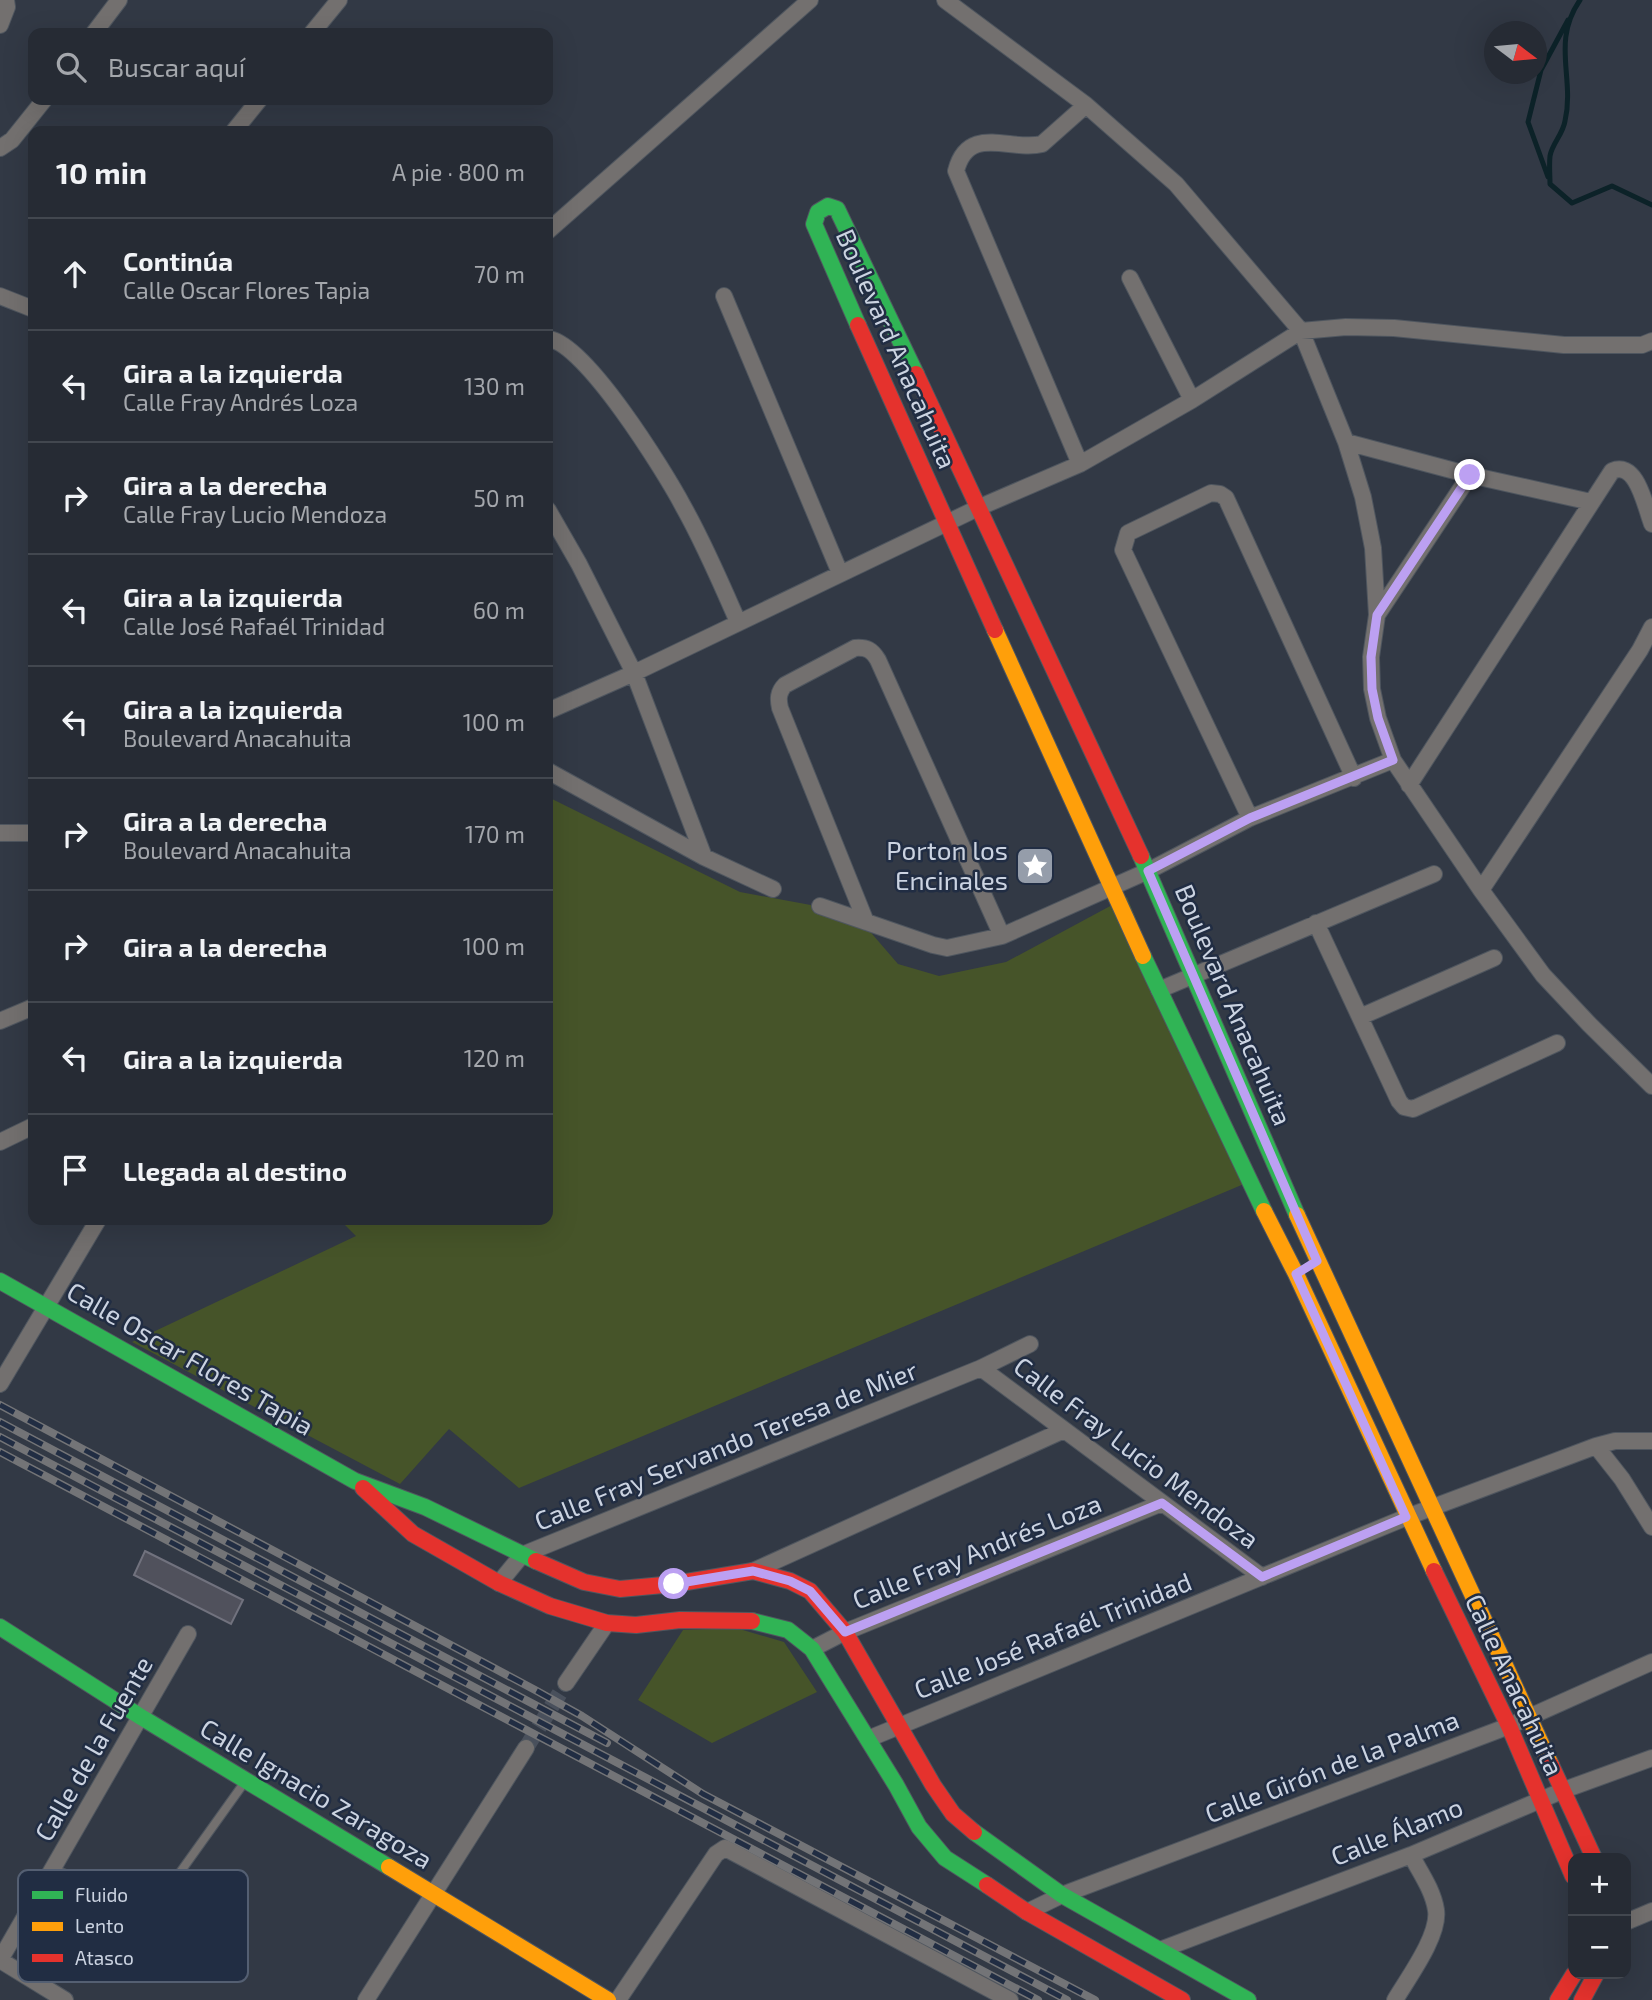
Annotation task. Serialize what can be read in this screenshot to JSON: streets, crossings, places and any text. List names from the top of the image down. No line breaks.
{"streets":{"street":["Boulevard Anacahuita","Calle Oscar Flores Tapia","Calle Fray Servando Teresa de Mier","Calle Fray Lucio Mendoza","Calle Fray Andrés Loza","Calle José Rafaél Trinidad","Calle Anacahuita","Calle de la Fuente","Calle Girón de la Palma","Calle Ignacio Zaragoza","Calle Álamo"]},"crossings":[["Boulevard Anacahuita","Calle José Rafaél Trinidad"],["Boulevard Anacahuita","Calle Anacahuita"],["Calle Oscar Flores Tapia","Calle Fray Servando Teresa de Mier"],["Calle Oscar Flores Tapia","Calle Fray Andrés Loza"],["Calle Oscar Flores Tapia","Calle José Rafaél Trinidad"],["Calle Oscar Flores Tapia","Calle Girón de la Palma"],["Calle Oscar Flores Tapia","Calle Álamo"],["Calle Fray Servando Teresa de Mier","Calle Fray Lucio Mendoza"],["Calle Fray Lucio Mendoza","Calle Fray Andrés Loza"],["Calle Fray Lucio Mendoza","Calle José Rafaél Trinidad"],["Calle José Rafaél Trinidad","Calle Anacahuita"],["Calle Anacahuita","Calle Girón de la Palma"],["Calle Anacahuita","Calle Álamo"],["Calle de la Fuente","Calle Ignacio Zaragoza"]],"places":{"place":["Porton los Encinales"]},"legend":["Fluido","Lento","Atasco"],"north":"right","page":{"search":"Buscar aquí","heading":["10 min","A pie · 800 m"],"list":[["Continúa","Calle Oscar Flores Tapia","70 m"],["Gira a la izquierda","Calle Fray Andrés Loza","130 m"],["Gira a la derecha","Calle Fray Lucio Mendoza","50 m"],["Gira a la izquierda","Calle José Rafaél Trinidad","60 m"],["Gira a la izquierda","Boulevard Anacahuita","100 m"],["Gira a la derecha","Boulevard Anacahuita","170 m"],["Gira a la derecha","100 m"],["Gira a la izquierda","120 m"],"Llegada al destino"],"map_buttons":["+","−"]}}
